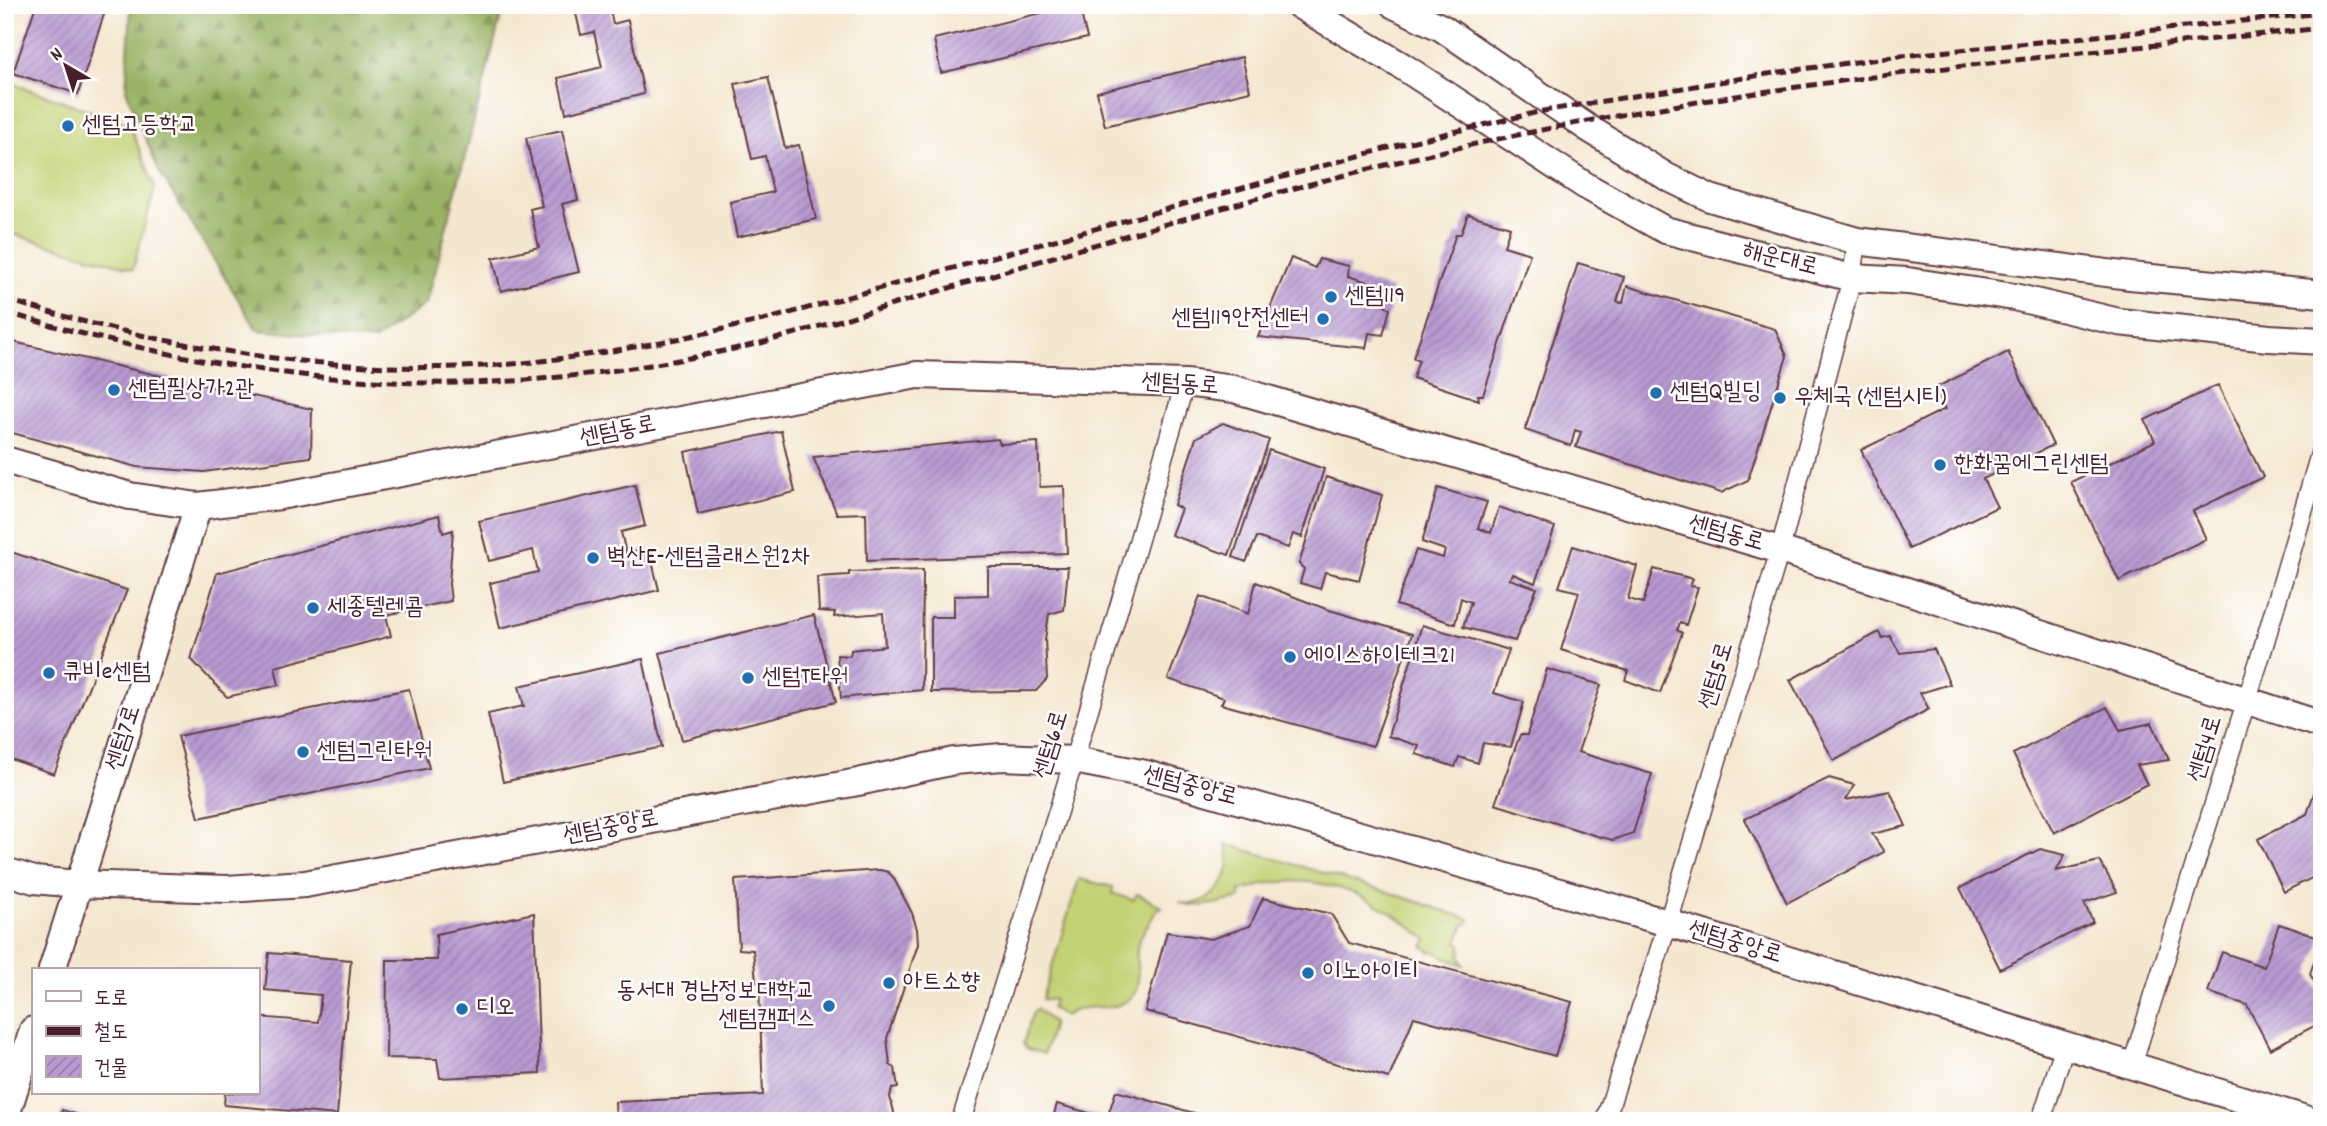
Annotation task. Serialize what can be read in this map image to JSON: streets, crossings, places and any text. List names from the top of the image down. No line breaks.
{"streets":{"main road":["해운대로","센텀동로","센텀7로","센텀중앙로"],"street":["센텀5로","센텀6로","센텀4로"]},"crossings":[["해운대로","센텀5로"],["센텀동로","센텀5로"],["센텀동로","센텀7로"],["센텀동로","센텀6로"],["센텀동로","센텀4로"],["센텀5로","센텀중앙로"],["센텀7로","센텀중앙로"],["센텀6로","센텀중앙로"],["센텀4로","센텀중앙로"]],"places":["센텀고등학교","센텀119","센텀119안전센터","센텀필상가2관","센텀Q빌딩","우체국 (센텀시티)","한화꿈에그린센텀","벽산E-센텀클래스원2차","세종텔레콤","에이스하이테크21","큐비e센텀","센텀T타워","센텀그린타워","이노아이티","아트소향","동서대 경남정보대학교 센텀캠퍼스","디오"],"legend":["도로","철도","건물"],"north":"top left"}
